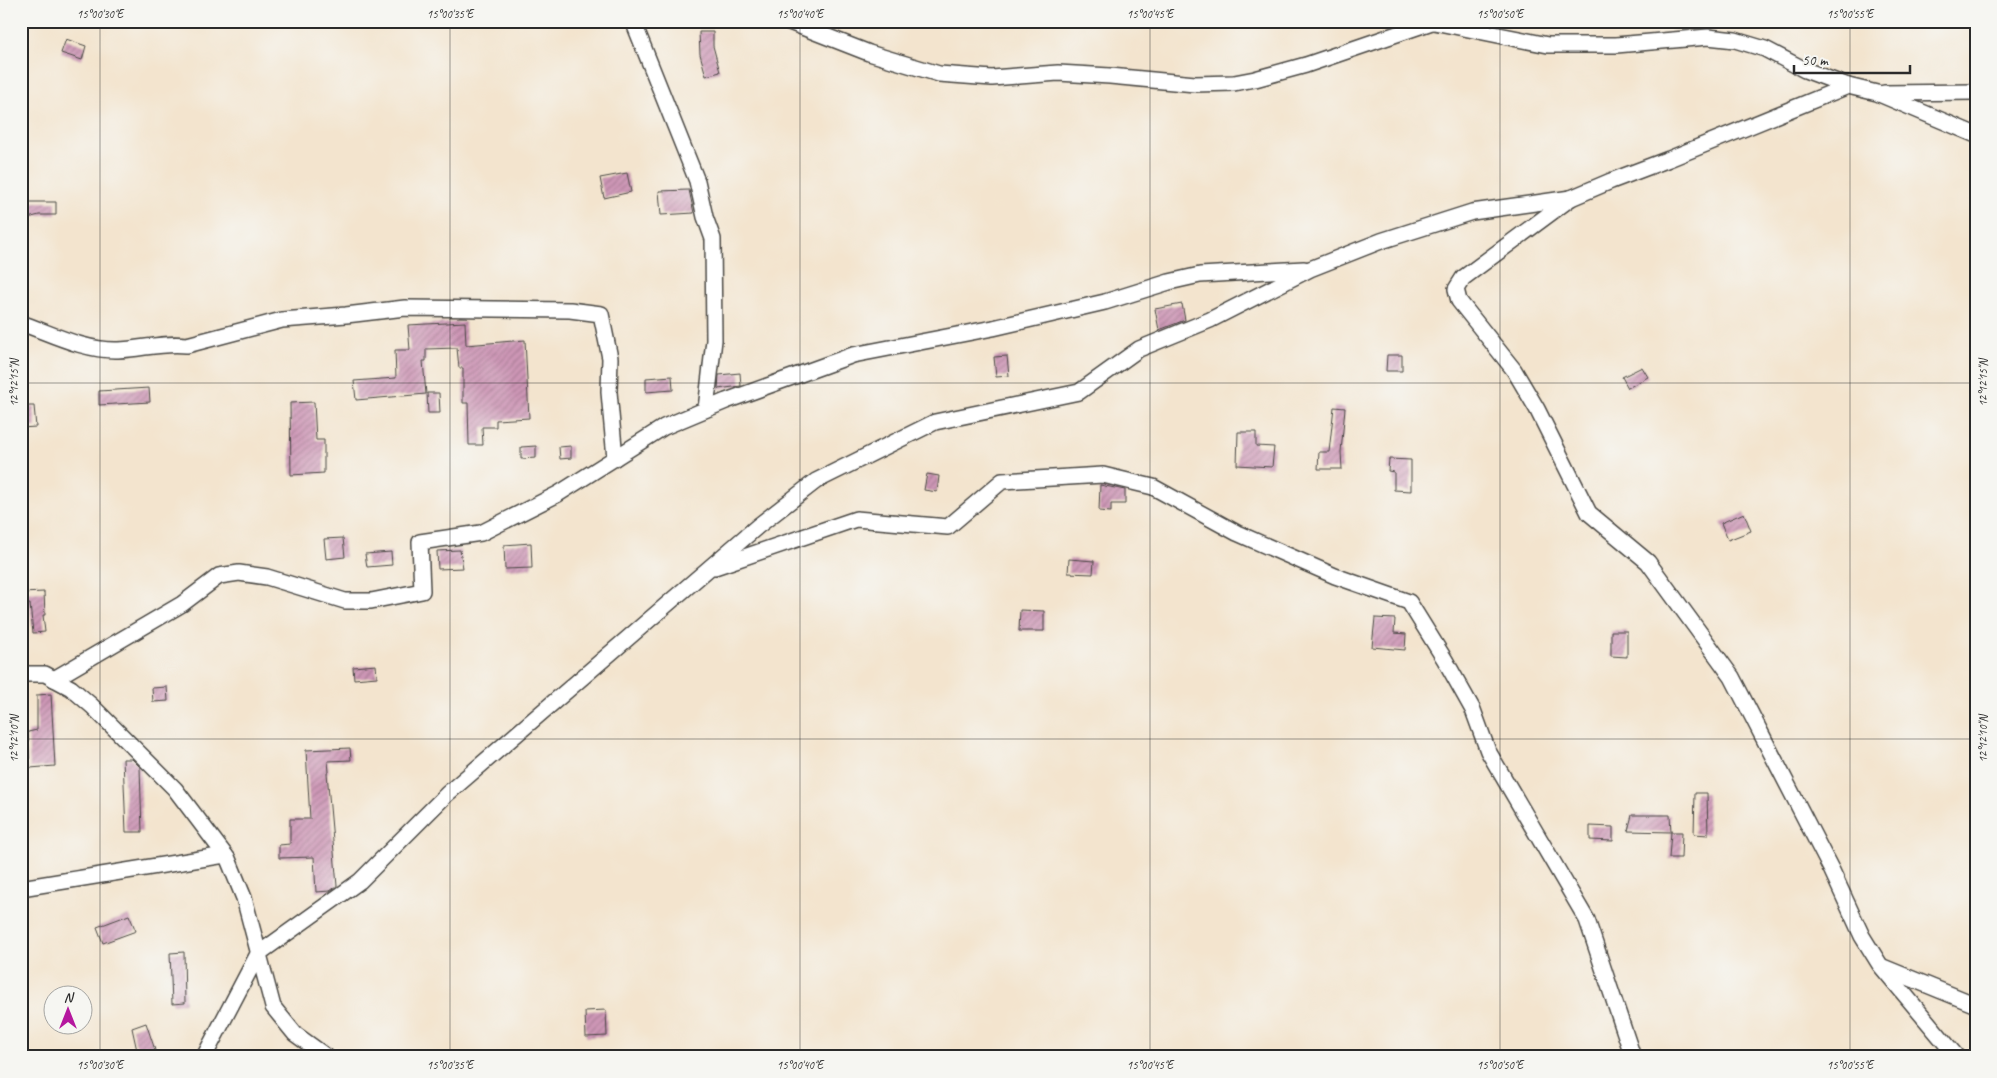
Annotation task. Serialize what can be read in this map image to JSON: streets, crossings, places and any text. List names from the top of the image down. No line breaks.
{"scale_bar":"50 m","north":"top","coordinates":["15°00'30\"E","15°00'35\"E","15°00'40\"E","15°00'45\"E","15°00'50\"E","15°00'55\"E","12°12'15\"N","12°12'10\"N"]}
